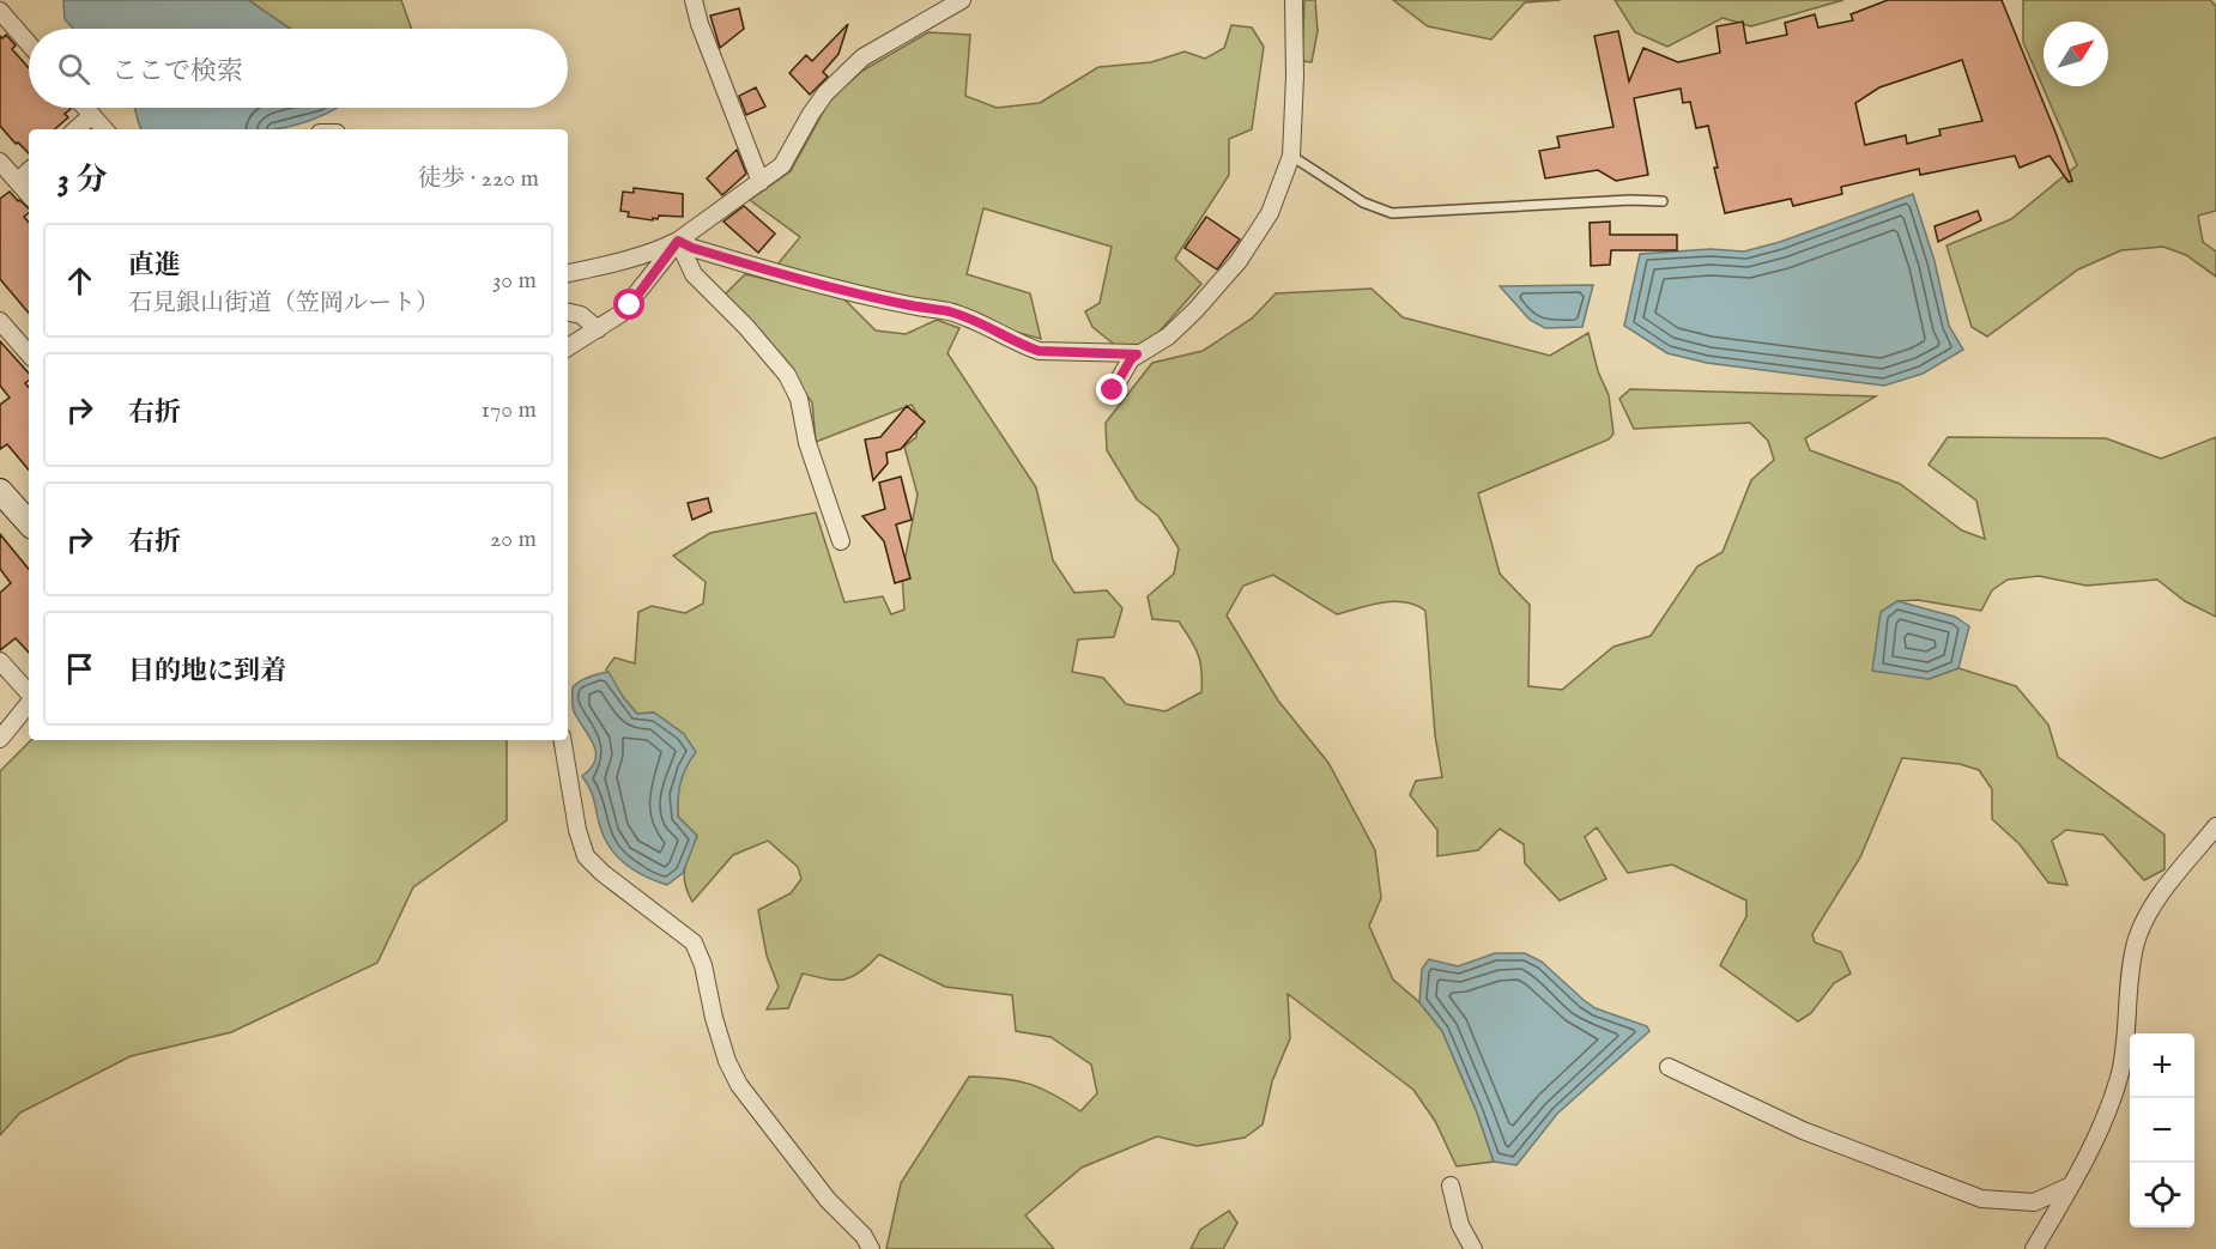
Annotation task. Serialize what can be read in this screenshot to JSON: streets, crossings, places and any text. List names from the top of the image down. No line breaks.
{"north":"top right","page":{"search":"ここで検索","heading":["3 分","徒歩 · 220 m"],"list":[["直進","石見銀山街道（笠岡ルート）","30 m"],["右折","170 m"],["右折","20 m"],"目的地に到着"],"map_buttons":["+","−"]}}
